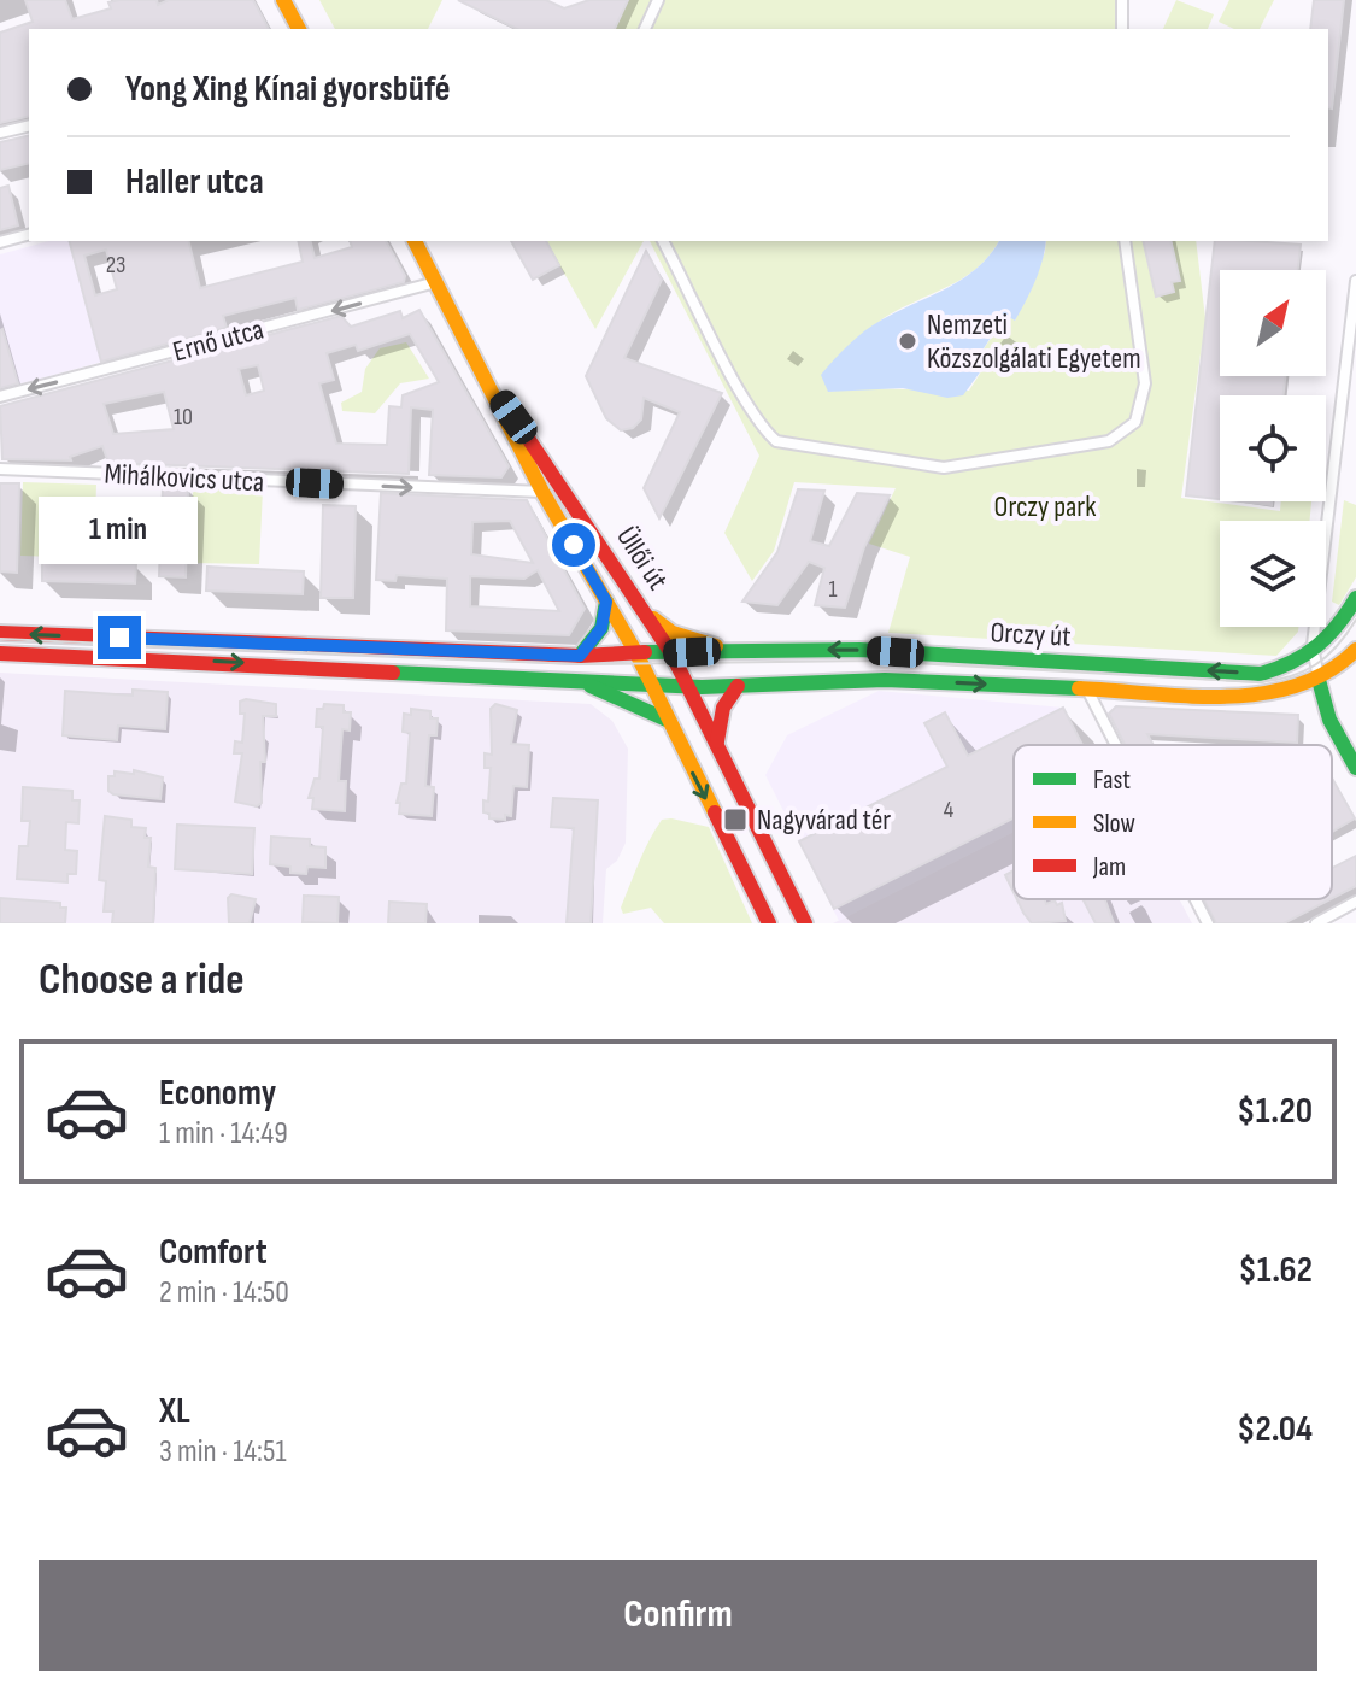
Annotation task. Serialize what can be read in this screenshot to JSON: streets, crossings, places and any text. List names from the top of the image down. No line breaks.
{"streets":{"street":["Ernő utca","Mihálkovics utca","Üllői út","Orczy út"]},"crossings":[["Ernő utca","Üllői út"],["Mihálkovics utca","Üllői út"],["Üllői út","Orczy út"]],"one_way":["Ernő utca","Mihálkovics utca"],"parks":["Orczy park"],"places":{"other":["Nemzeti Közszolgálati Egyetem"],"transit":["Nagyvárad tér"]},"house_numbers":["23","10","1","4"],"legend":["Fast","Slow","Jam"],"north":"top right","page":{"banner":["Yong Xing Kínai gyorsbüfé","Haller utca"],"bubble":"1 min","heading":"Choose a ride","list":[{"name":"Economy","note":"1 min · 14:49","value":"$1.20"},{"name":"Comfort","note":"2 min · 14:50","value":"$1.62"},{"name":"XL","note":"3 min · 14:51","value":"$2.04"}],"buttons":"Confirm"}}
